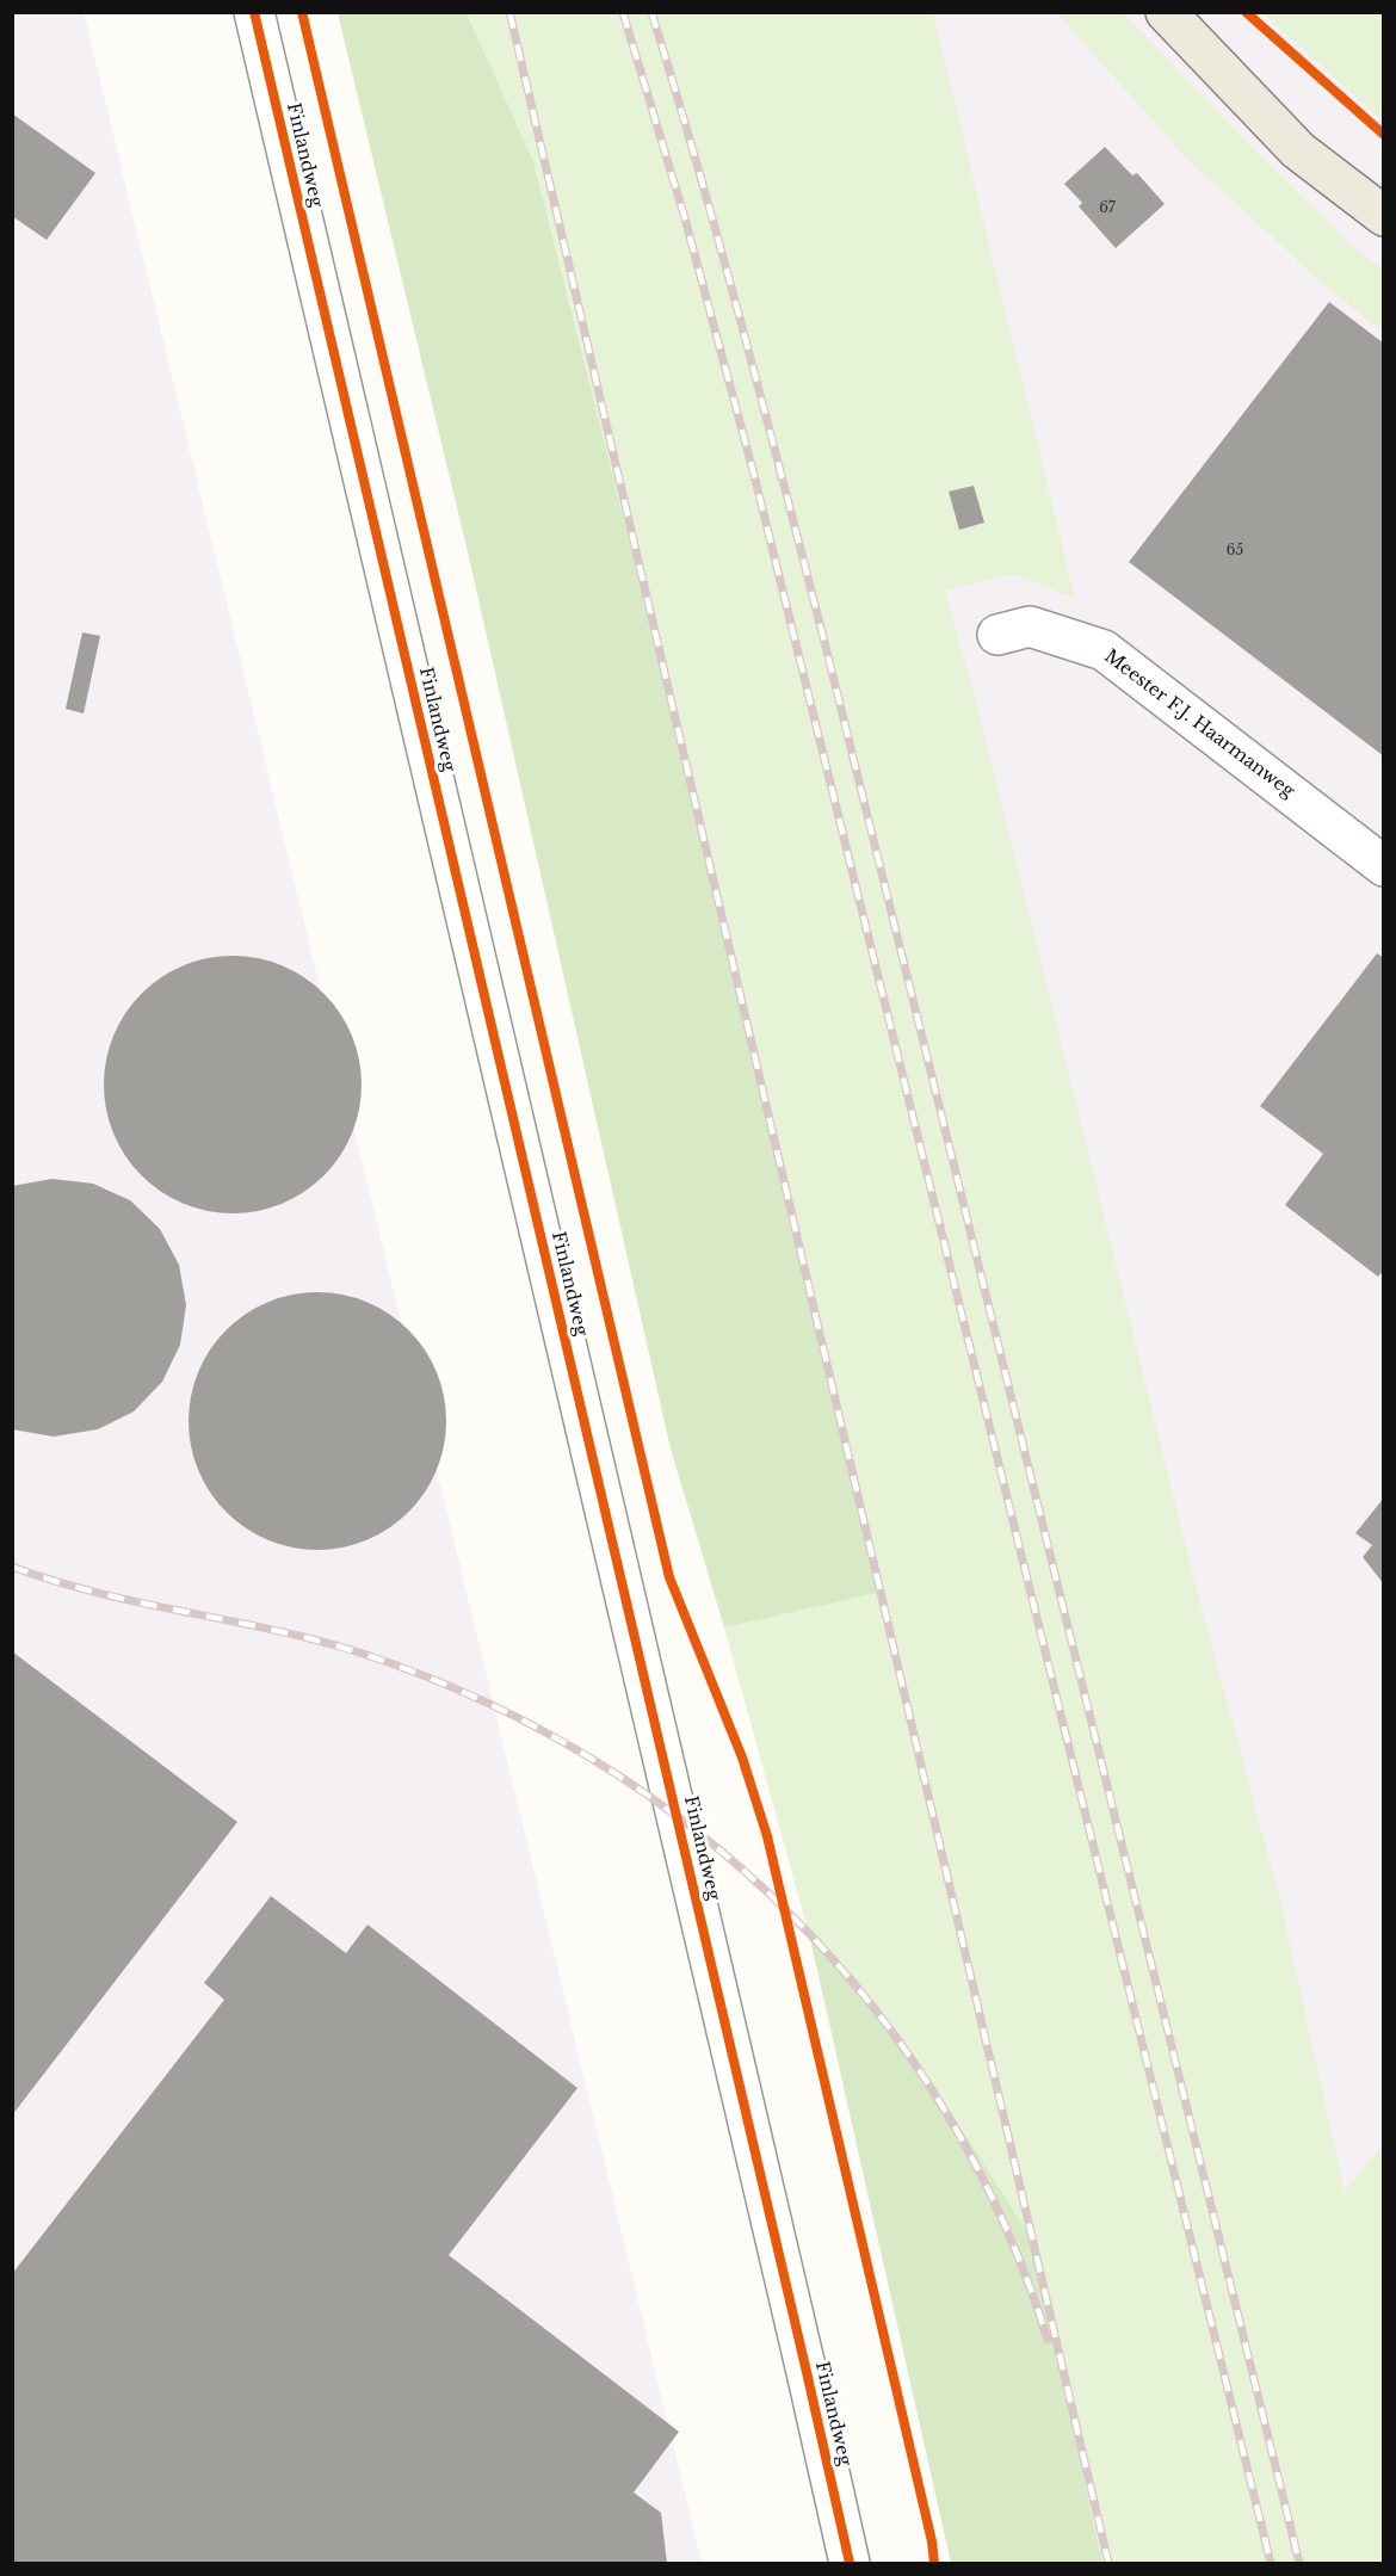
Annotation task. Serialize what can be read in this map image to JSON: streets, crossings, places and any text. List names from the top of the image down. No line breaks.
{"streets":{"street":["Finlandweg","Meester F.J. Haarmanweg"]},"house_numbers":["67","65"]}
